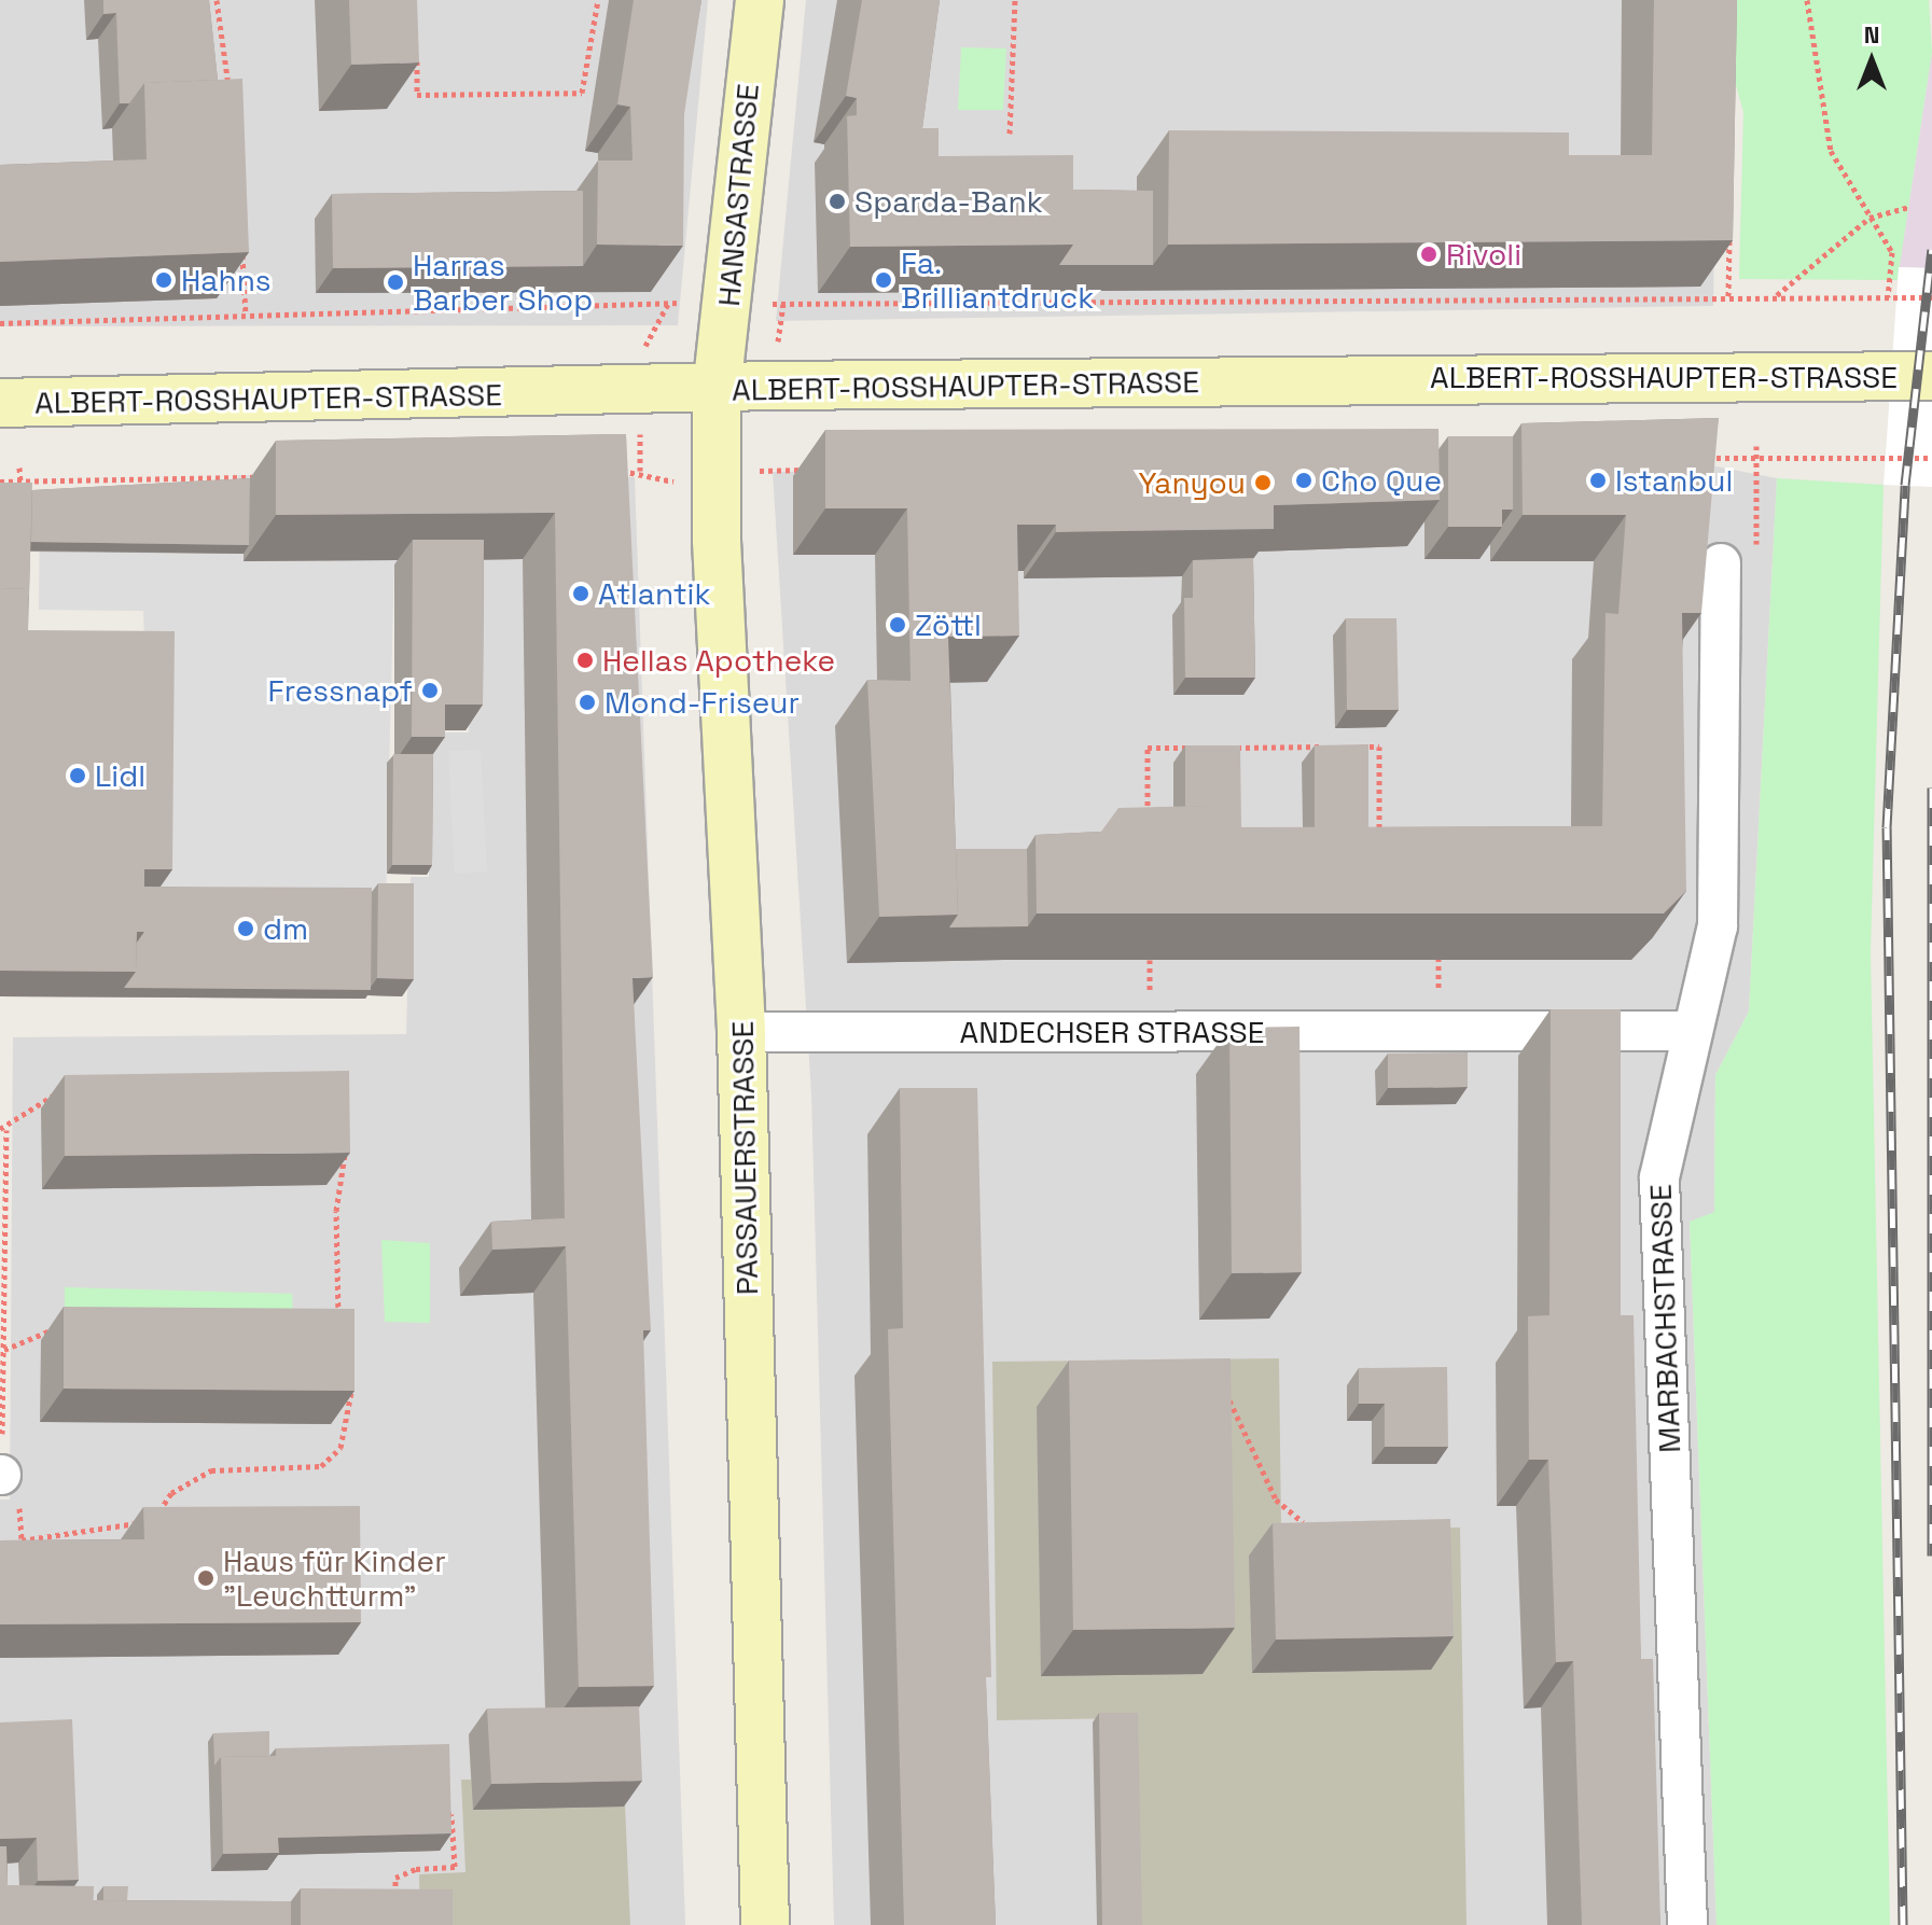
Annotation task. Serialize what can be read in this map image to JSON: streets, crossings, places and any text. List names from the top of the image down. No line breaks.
{"streets":{"street":["HANSASTRASSE","ALBERT-ROSSHAUPTER-STRASSE","ANDECHSER STRASSE","PASSAUERSTRASSE","MARBACHSTRASSE"]},"crossings":[["HANSASTRASSE","ALBERT-ROSSHAUPTER-STRASSE"],["HANSASTRASSE","PASSAUERSTRASSE"],["ALBERT-ROSSHAUPTER-STRASSE","PASSAUERSTRASSE"],["ANDECHSER STRASSE","PASSAUERSTRASSE"],["ANDECHSER STRASSE","MARBACHSTRASSE"]],"places":["Sparda-Bank","Rivoli","Hahns","Fa. Brilliantdruck","Harras Barber Shop","Cho Que","Istanbul","Yanyou","Atlantik","Zöttl","Hellas Apotheke","Fressnapf","Mond-Friseur","Lidl","dm","Haus für Kinder \"Leuchtturm\""],"north":"top"}
